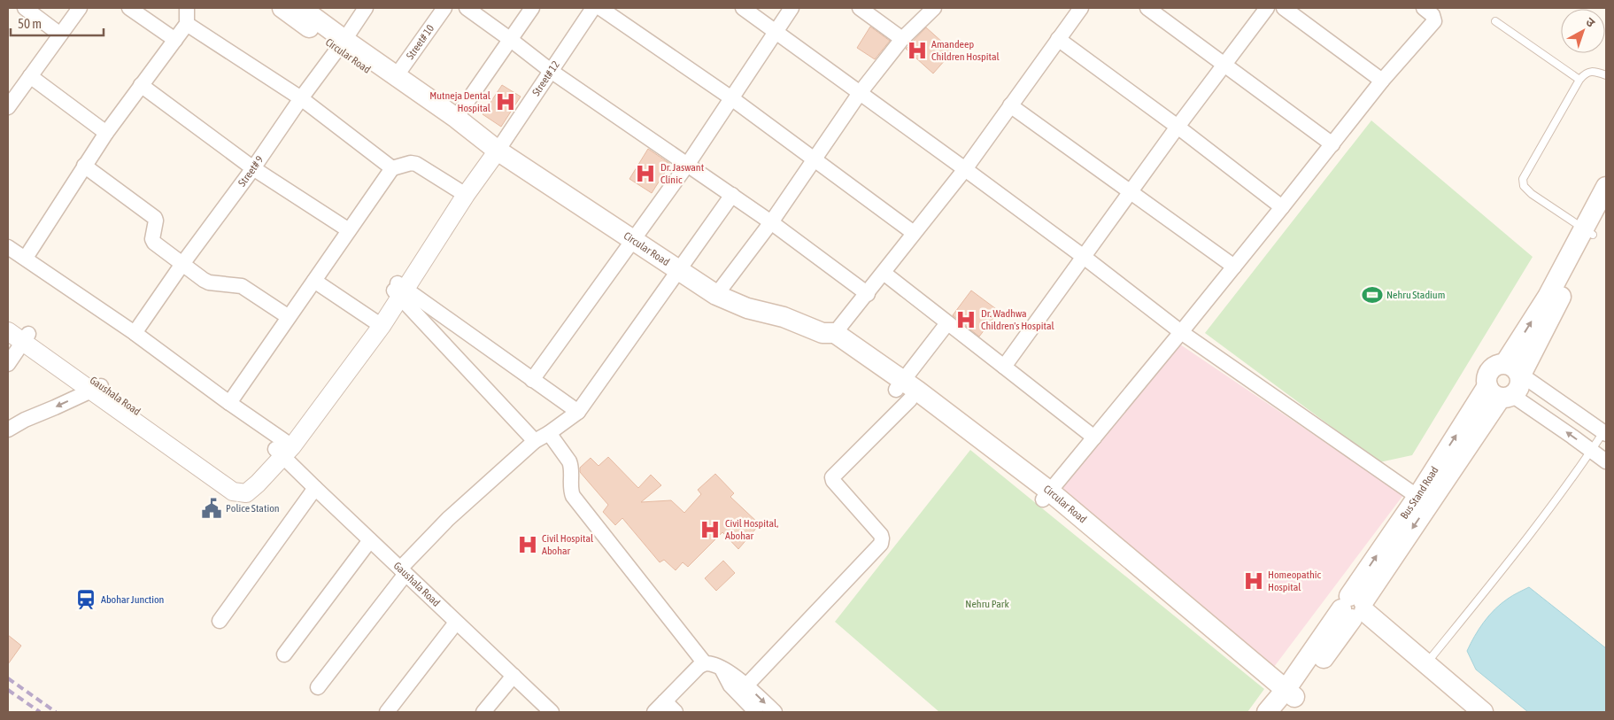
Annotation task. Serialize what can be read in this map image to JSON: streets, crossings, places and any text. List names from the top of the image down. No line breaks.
{"streets":{"main road":["Circular Road","Bus Stand Road"],"street":["Street# 10","Street# 12","Street# 9","Gaushala Road"]},"crossings":[["Street# 10","Circular Road"],["Circular Road","Street# 12"],["Circular Road","Street# 9"],["Circular Road","Bus Stand Road"]],"parks":["Nehru Park"],"places":{"hospital":["Amandeep Children Hospital","Mutneja Dental Hospital","Dr. Jaswant Clinic","Dr. Wadhwa Children's Hospital","Civil Hospital, Abohar","Civil Hospital Abohar","Homeopathic Hospital"],"sports":["Nehru Stadium"],"public building":["Police Station"],"station":["Abohar Junction"]},"scale_bar":"50 m","north":"top right"}
